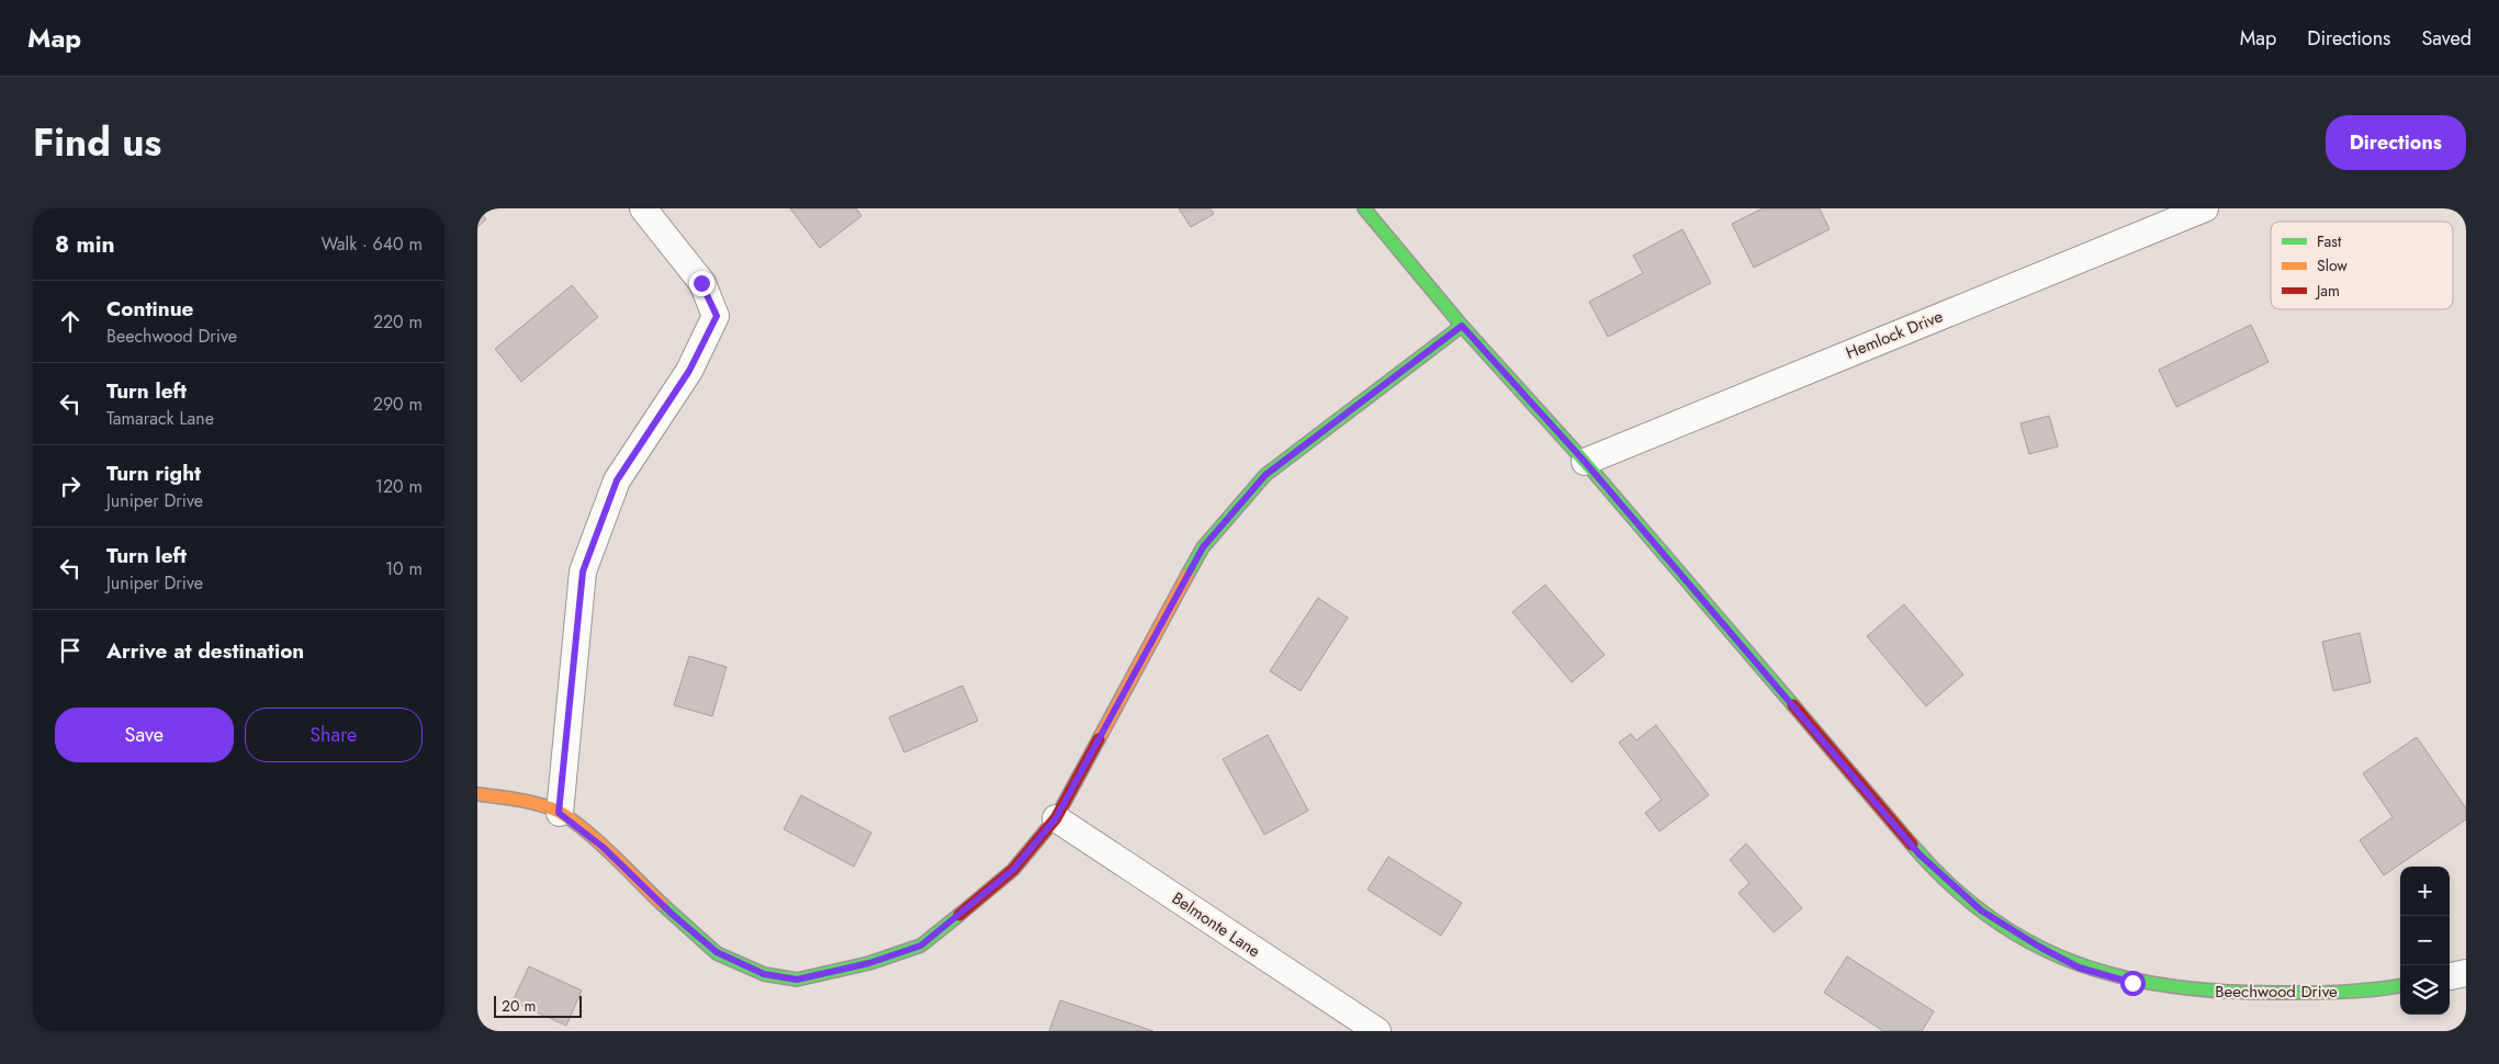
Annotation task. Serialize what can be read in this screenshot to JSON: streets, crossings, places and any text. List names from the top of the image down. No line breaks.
{"streets":{"street":["Hemlock Drive","Belmonte Lane","Beechwood Drive"]},"crossings":[["Hemlock Drive","Beechwood Drive"]],"legend":["Fast","Slow","Jam"],"scale_bar":"20 m","page":{"header":"Map","nav":["Map","Directions","Saved"],"title":"Find us","buttons":["Directions",["Save","Share"]],"heading":["8 min","Walk · 640 m"],"list":[["Continue","Beechwood Drive","220 m"],["Turn left","Tamarack Lane","290 m"],["Turn right","Juniper Drive","120 m"],["Turn left","Juniper Drive","10 m"],"Arrive at destination"],"map_buttons":["+","−"],"scale":"20 m"}}
